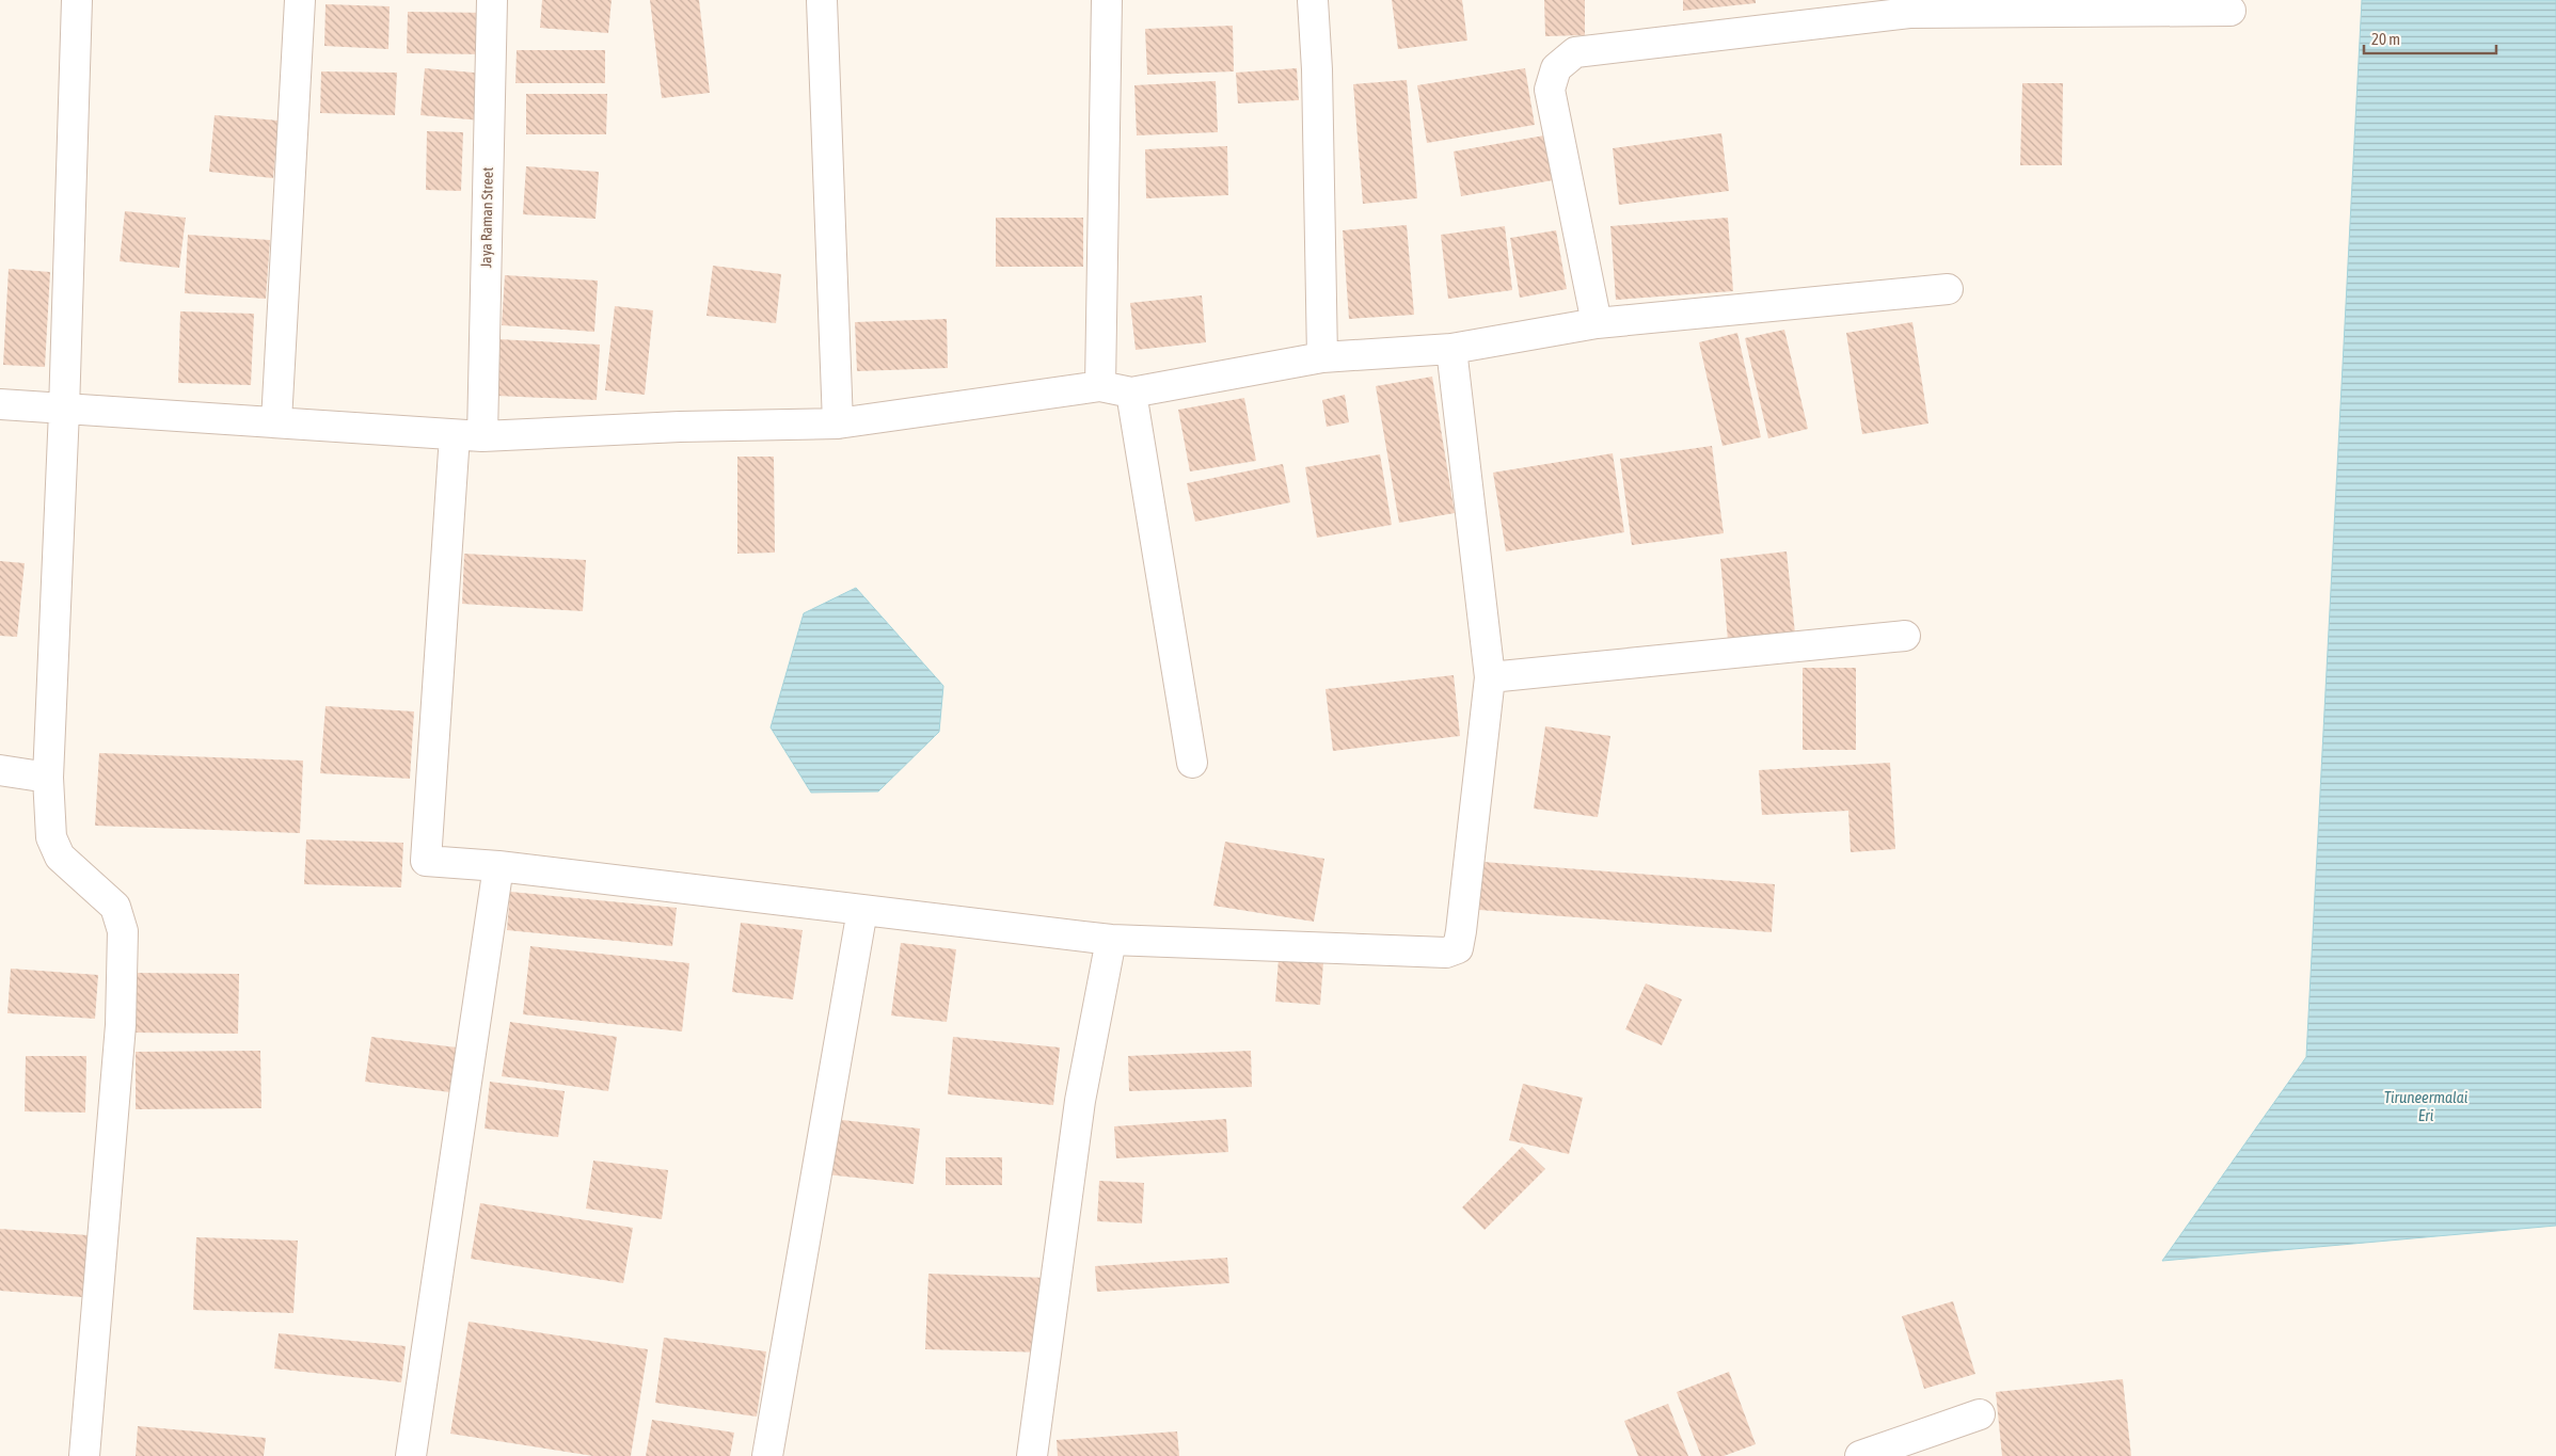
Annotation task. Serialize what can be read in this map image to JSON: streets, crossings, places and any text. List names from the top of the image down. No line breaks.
{"streets":{"street":["Jaya Raman Street"]},"water":["Tiruneermalai Eri"],"scale_bar":"20 m"}
